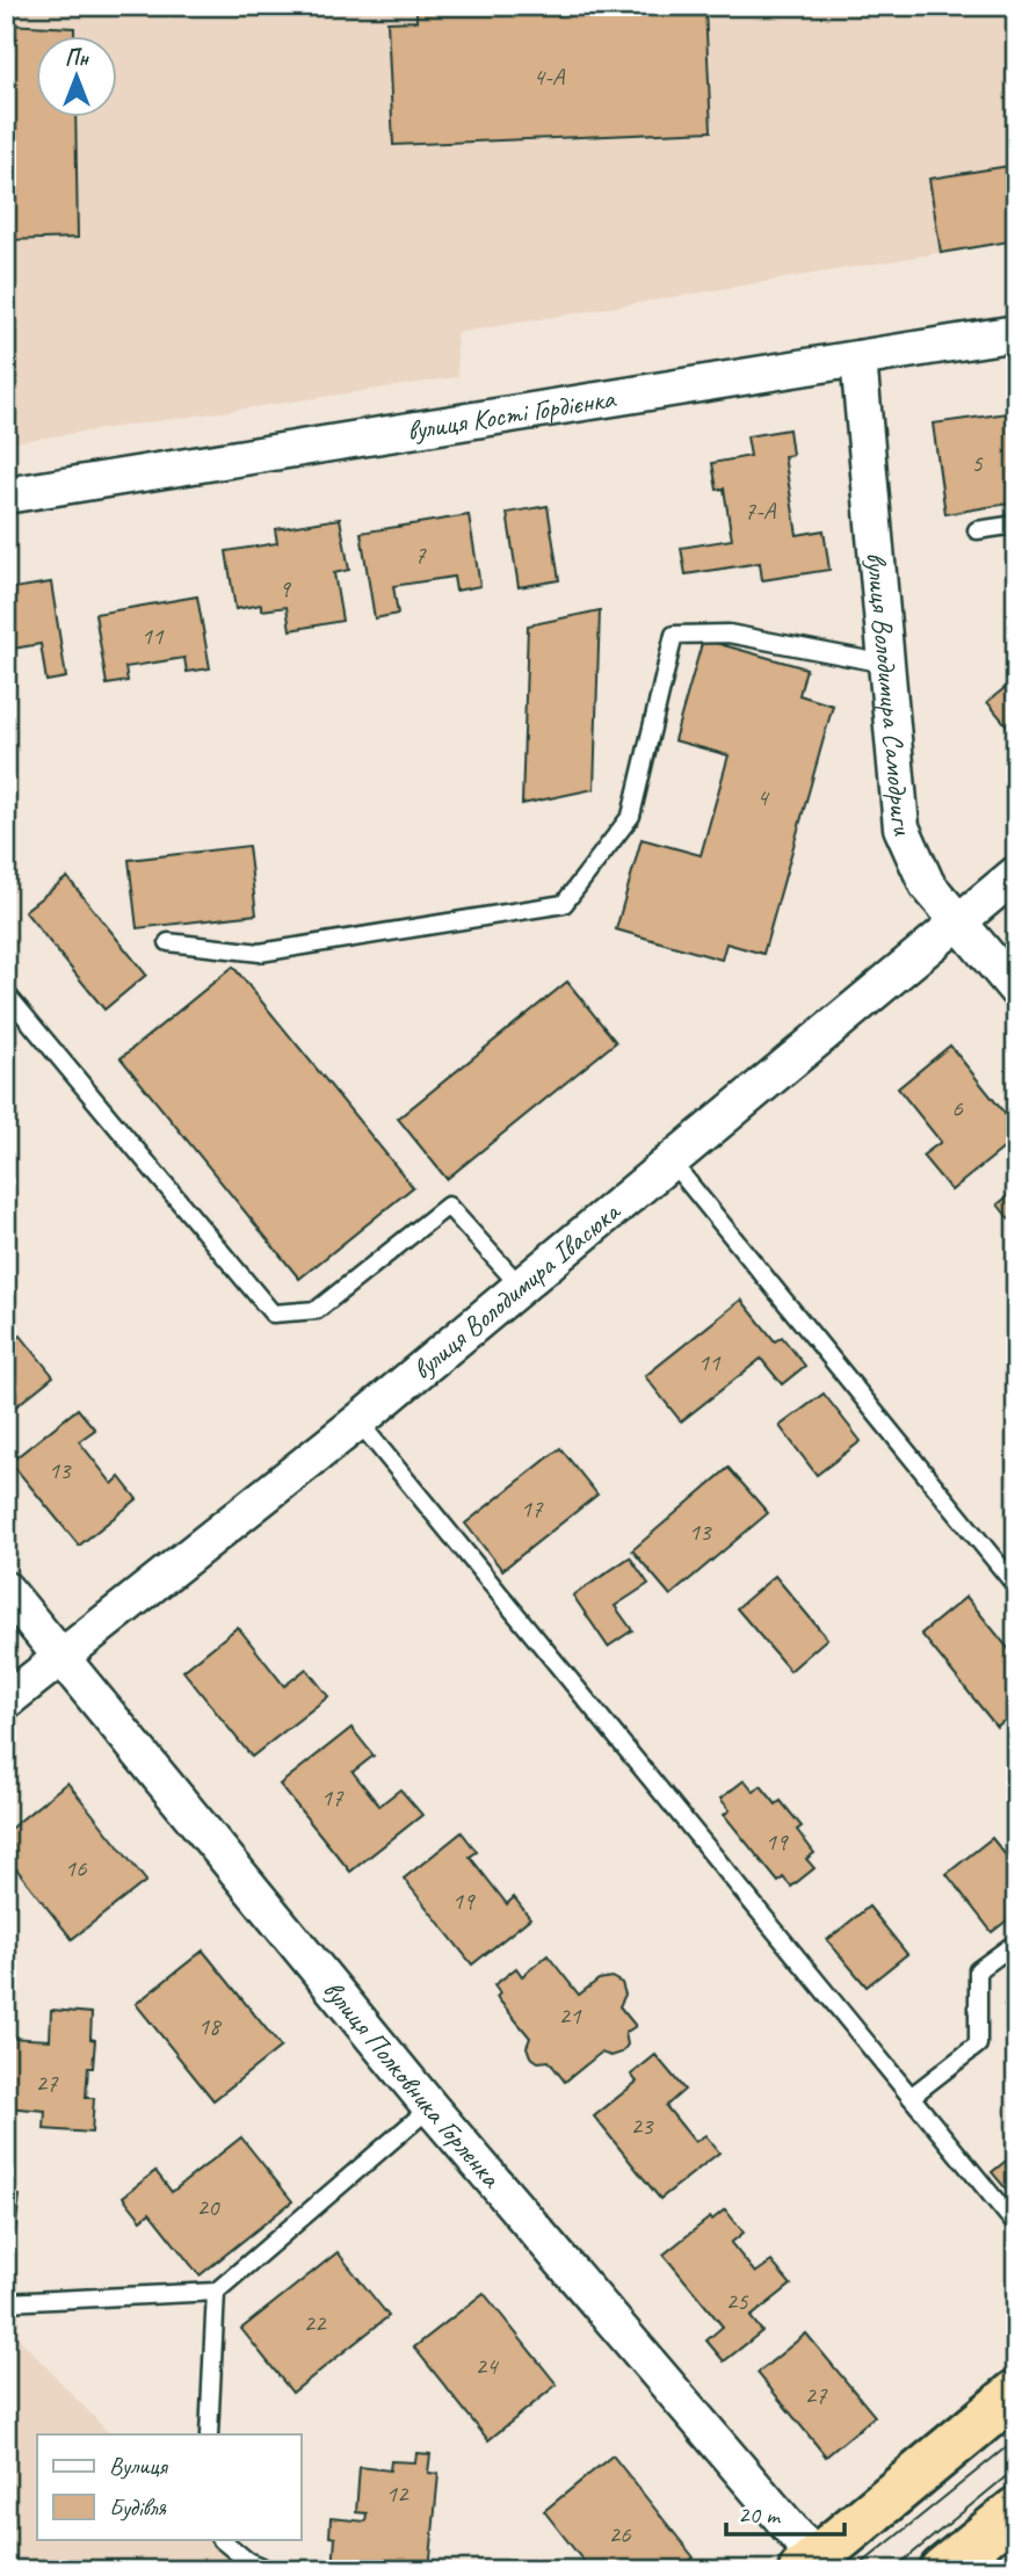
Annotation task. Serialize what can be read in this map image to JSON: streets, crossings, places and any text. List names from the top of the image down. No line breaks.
{"streets":{"street":["вулиця Кості Гордієнка","вулиця Володимира Самодриги","вулиця Володимира Івасюка","вулиця Полковника Горленка"]},"crossings":[["вулиця Кості Гордієнка","вулиця Володимира Самодриги"],["вулиця Володимира Самодриги","вулиця Володимира Івасюка"],["вулиця Володимира Івасюка","вулиця Полковника Горленка"]],"house_numbers":["4-А","5","7-А","7","9","11","4","6","11","13","17","13","17","19","16","19","21","18","27","23","20","25","22","24","27","12","26"],"legend":["Вулиця","Будівля"],"scale_bar":"20 m","north":"top"}
